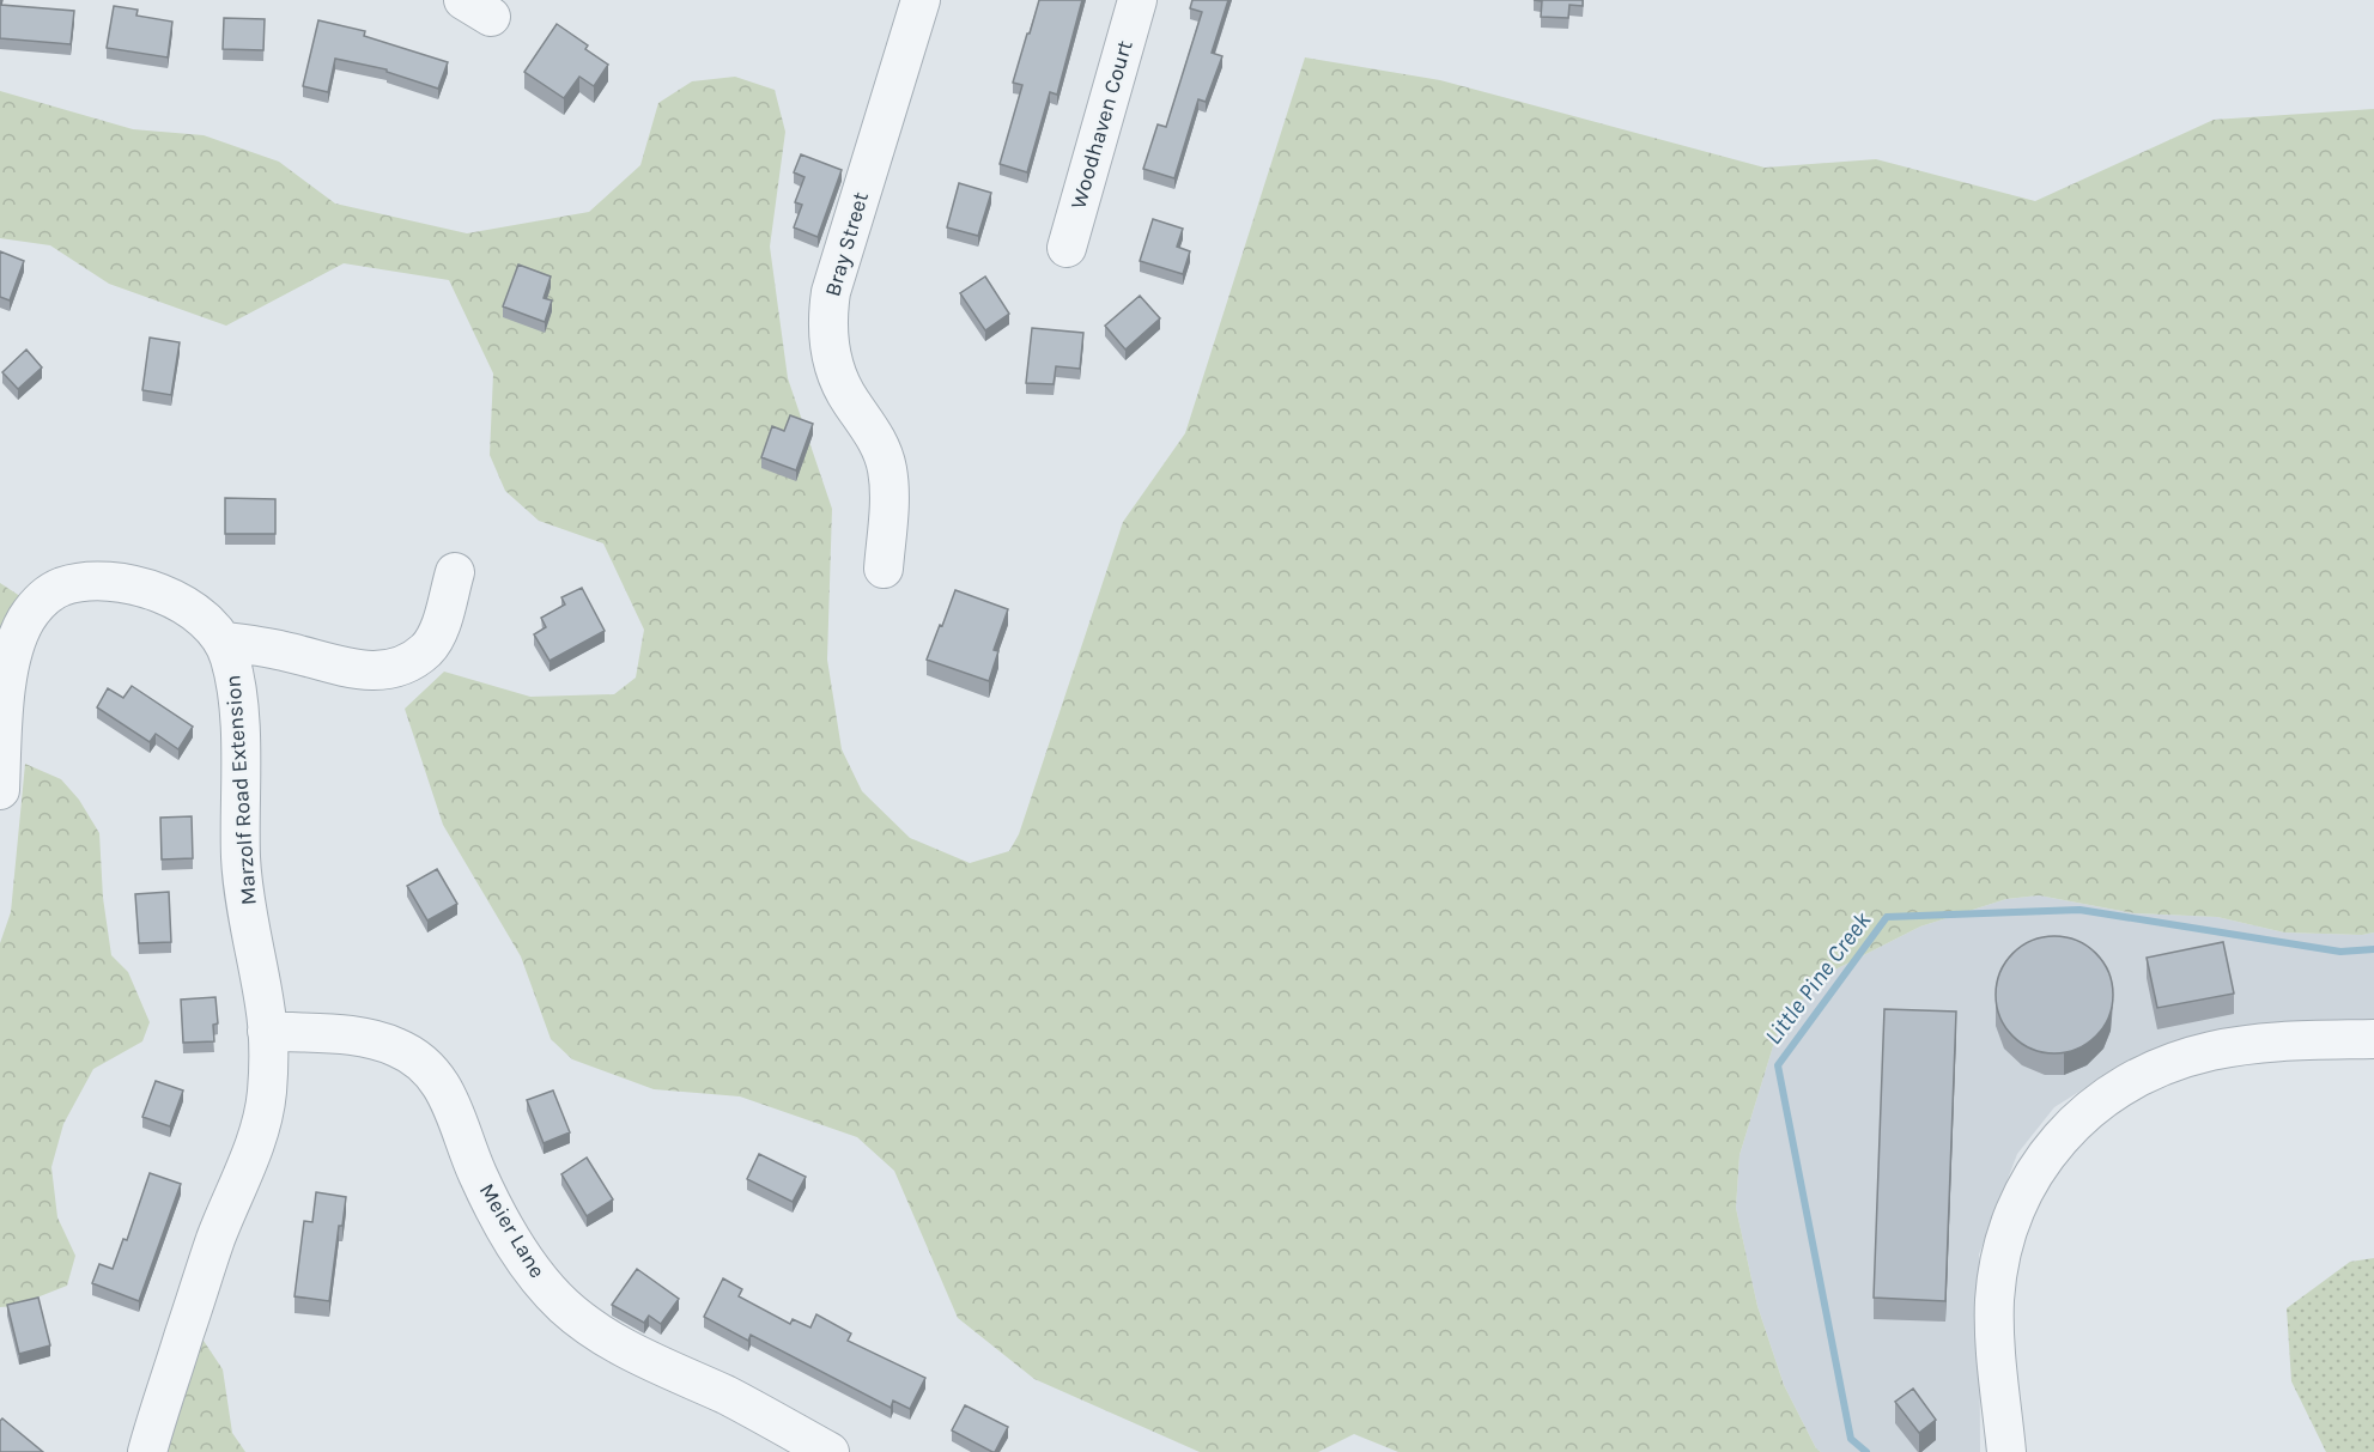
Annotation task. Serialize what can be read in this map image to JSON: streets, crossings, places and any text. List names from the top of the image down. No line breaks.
{"streets":{"street":["Woodhaven Court","Bray Street","Marzolf Road Extension","Meier Lane"]},"crossings":[["Marzolf Road Extension","Meier Lane"]],"water":["Little Pine Creek"]}
